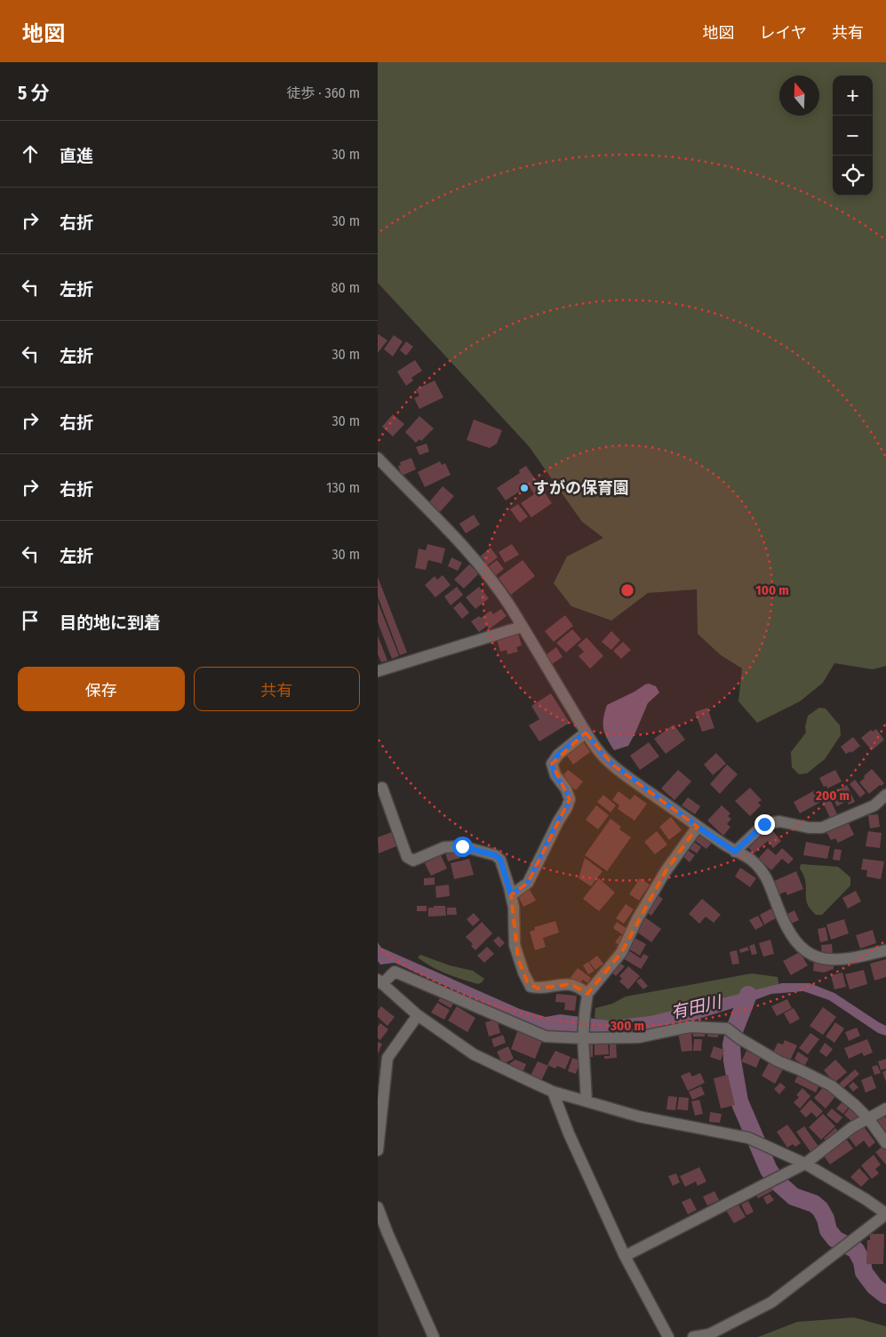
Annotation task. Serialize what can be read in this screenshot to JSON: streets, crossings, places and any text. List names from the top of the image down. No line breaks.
{"water":["有田川"],"places":["すがの保育園"],"north":"top","page":{"header":"地図","nav":["地図","レイヤ","共有"],"heading":["5 分","徒歩 · 360 m"],"map_buttons":["+","−"],"list":[["直進","30 m"],["右折","30 m"],["左折","80 m"],["左折","30 m"],["右折","30 m"],["右折","130 m"],["左折","30 m"],"目的地に到着"],"buttons":["保存","共有"]},"rings":["100 m","200 m","300 m"]}
